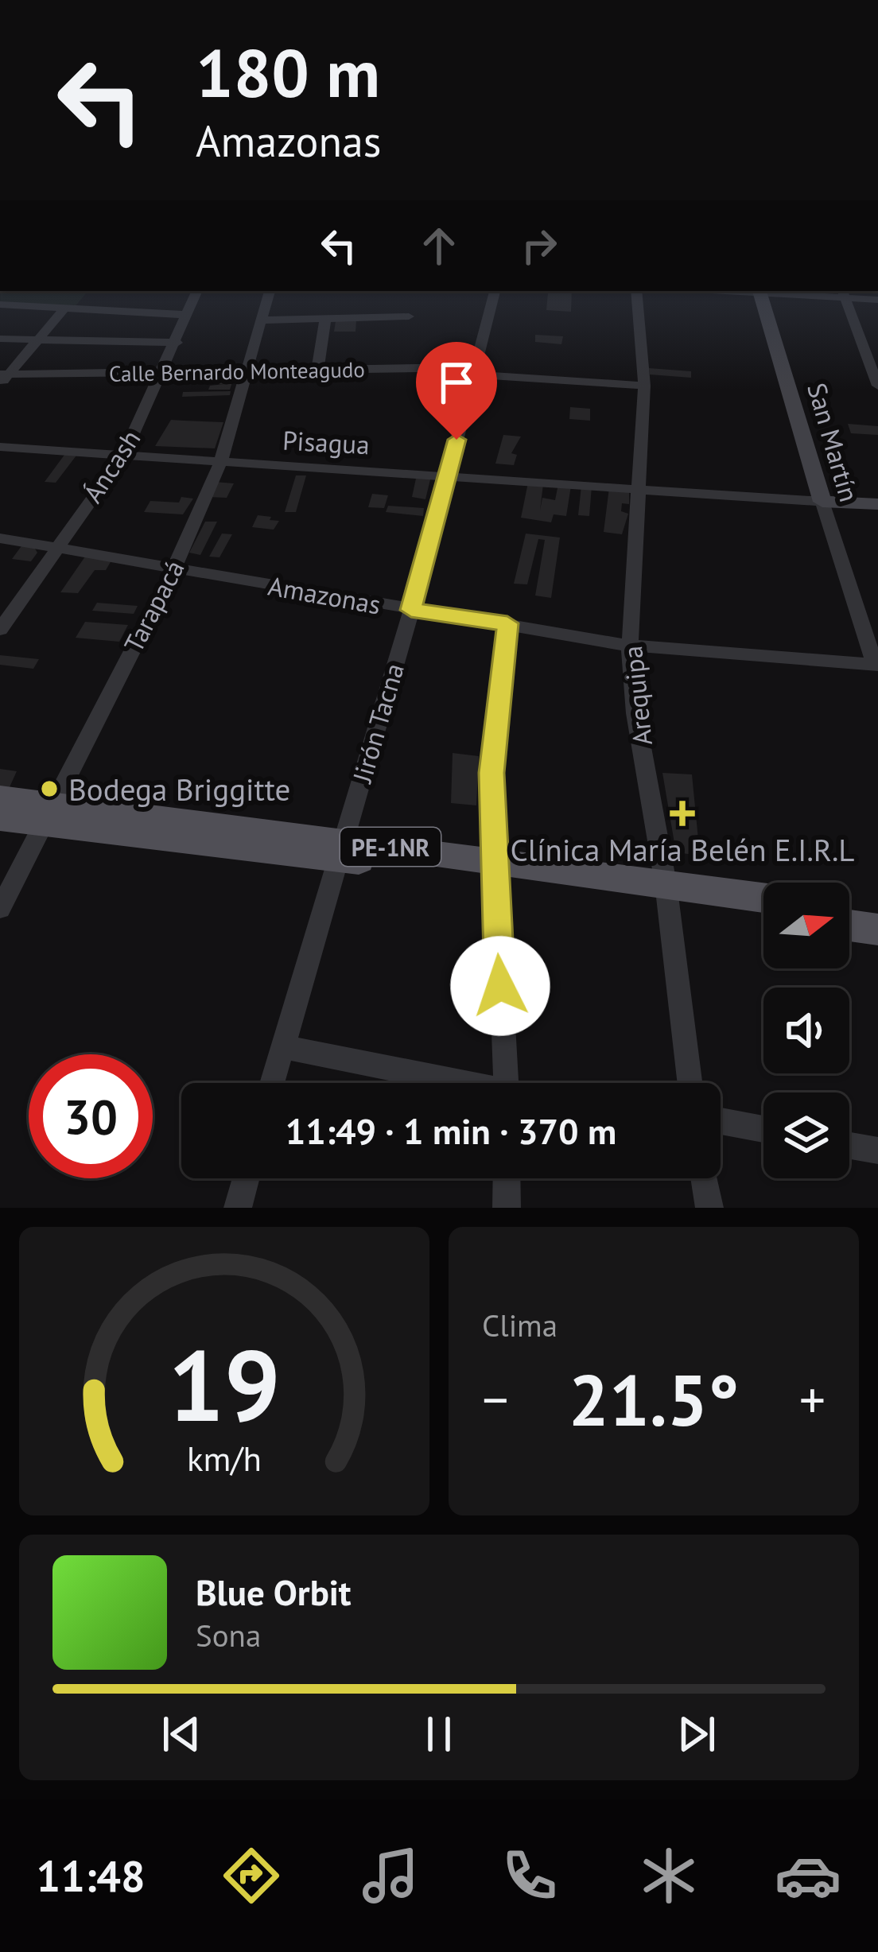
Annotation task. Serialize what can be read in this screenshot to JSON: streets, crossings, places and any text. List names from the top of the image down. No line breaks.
{"streets":{"main road":["PE-1NR"],"street":["Calle Bernardo Monteagudo","Pisagua","San Martín","Áncash","Amazonas","Tarapacá","Arequipa","Jirón Tacna"]},"crossings":[["Calle Bernardo Monteagudo","Áncash"],["Calle Bernardo Monteagudo","Tarapacá"],["Calle Bernardo Monteagudo","Arequipa"],["Calle Bernardo Monteagudo","Jirón Tacna"],["Pisagua","San Martín"],["Pisagua","Áncash"],["Pisagua","Tarapacá"],["Pisagua","Arequipa"],["Pisagua","Jirón Tacna"],["San Martín","Amazonas"],["Áncash","Amazonas"],["Amazonas","Tarapacá"],["Amazonas","Arequipa"],["Amazonas","Jirón Tacna"],["Tarapacá","PE-1NR"],["Arequipa","PE-1NR"],["Jirón Tacna","PE-1NR"]],"places":{"other":["Bodega Briggitte"],"health":["Clínica María Belén E.I.R.L"]},"north":"right","page":{"turn":["180 m","Amazonas"],"limit":"30","trip":"11:49 · 1 min · 370 m","tile":"Clima","heat":["−","21.5°","+"],"song":["Blue Orbit","Sona"],"tabs":"11:48","gauge":["19","km/h"]}}
